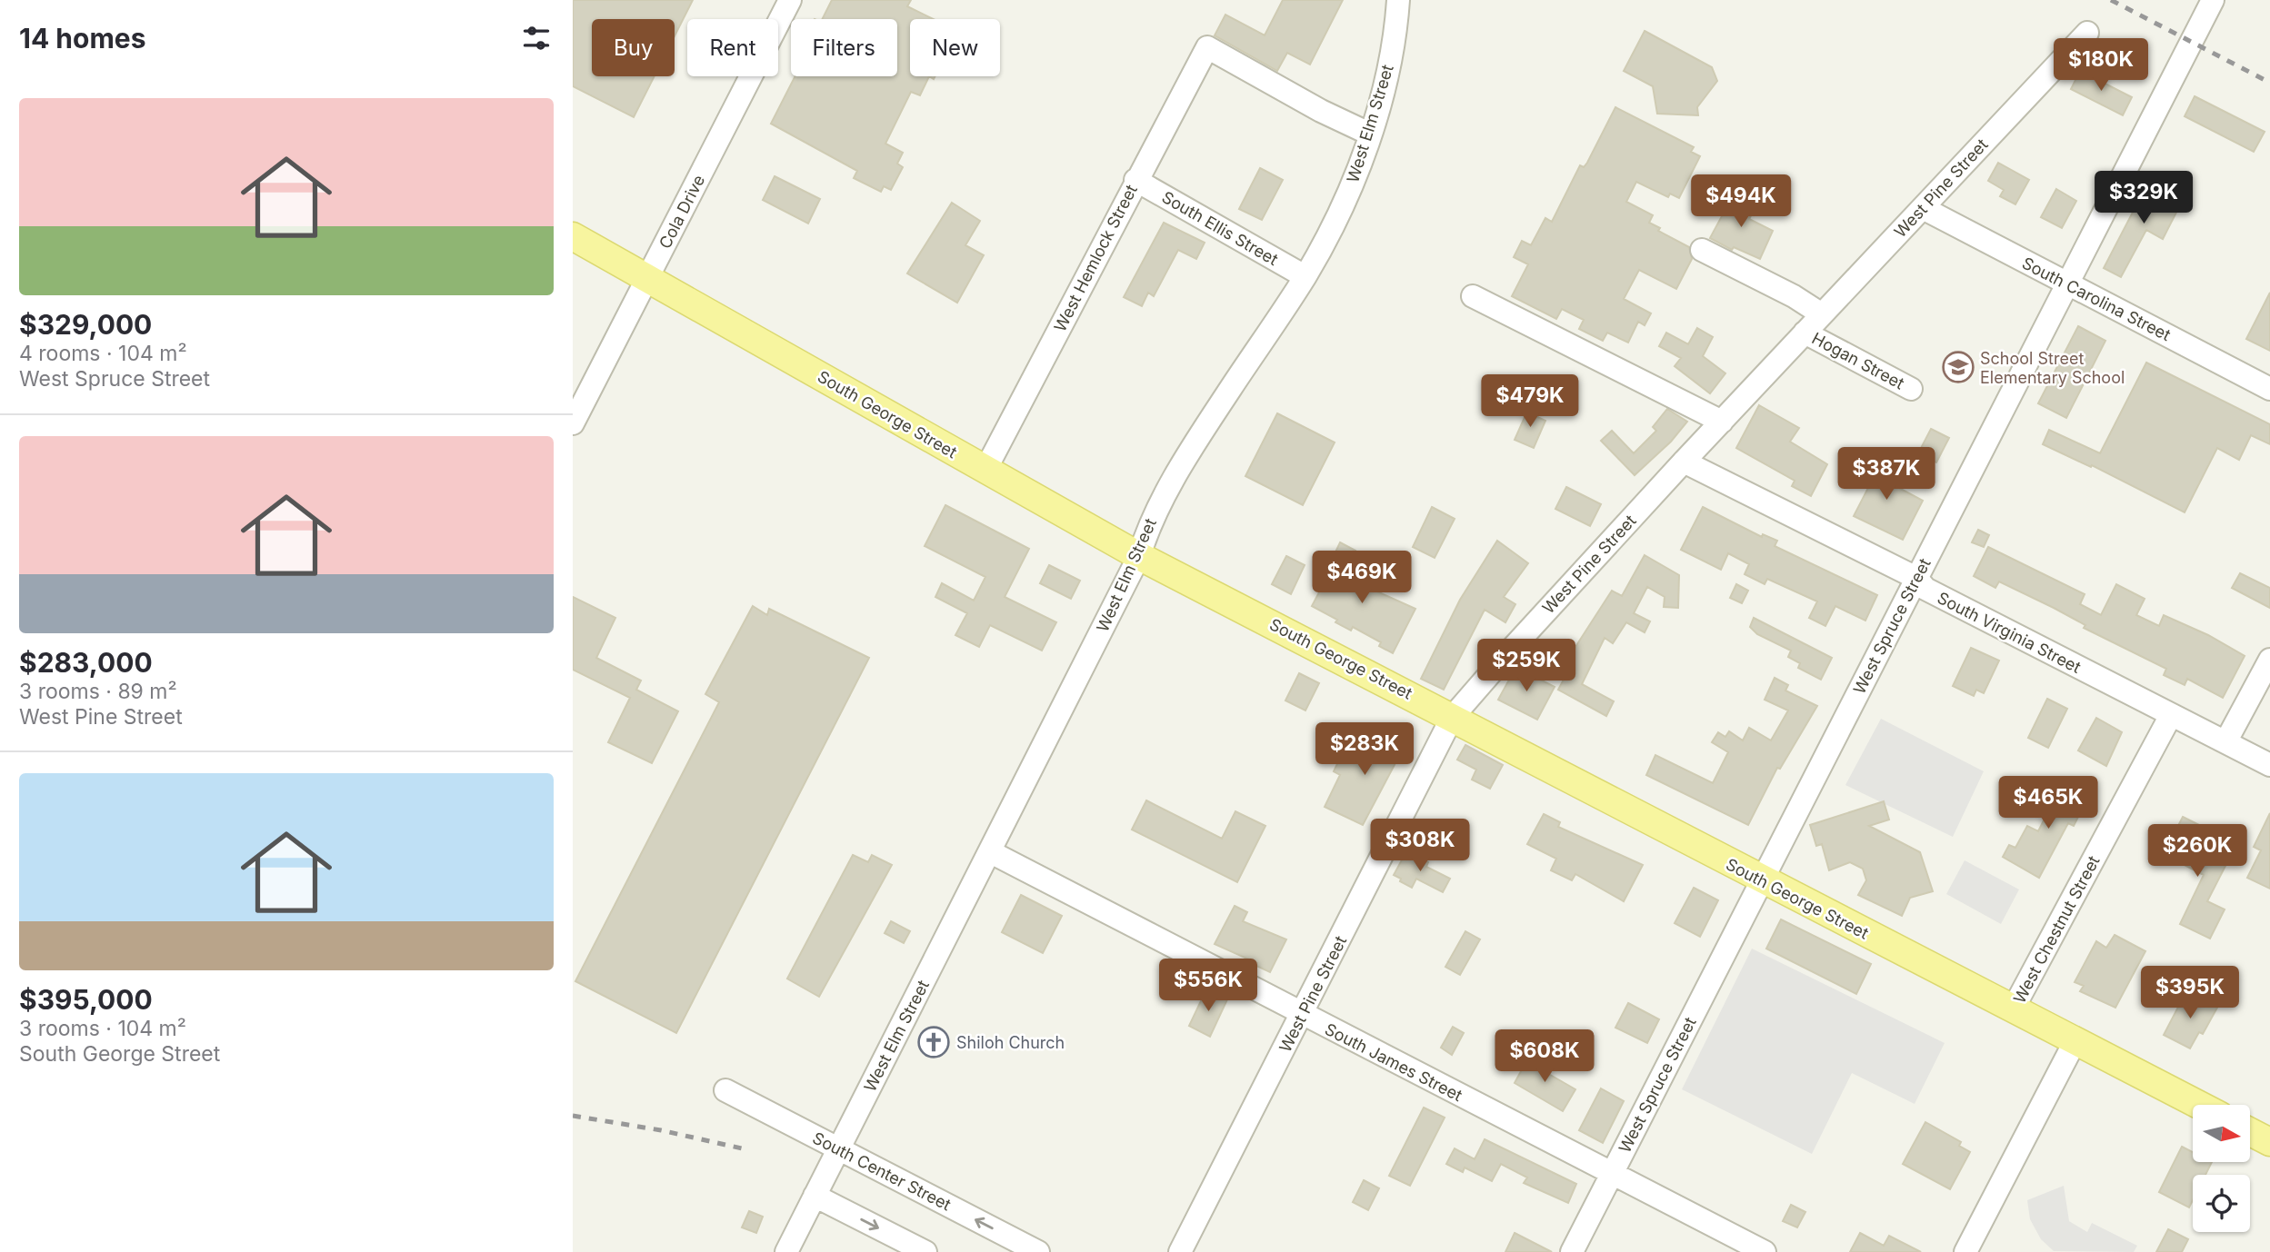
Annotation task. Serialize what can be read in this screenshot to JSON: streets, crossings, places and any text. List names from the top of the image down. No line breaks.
{"streets":{"main road":["South George Street"],"street":["West Elm Street","West Pine Street","Cola Drive","South Ellis Street","West Hemlock Street","South Carolina Street","Hogan Street","West Spruce Street","South Virginia Street","West Chestnut Street","South James Street","South Center Street"]},"crossings":[["West Elm Street","South Ellis Street"],["West Elm Street","West Hemlock Street"],["West Elm Street","South George Street"],["West Elm Street","South James Street"],["West Elm Street","South Center Street"],["West Pine Street","South Carolina Street"],["West Pine Street","Hogan Street"],["West Pine Street","South George Street"],["West Pine Street","South Virginia Street"],["West Pine Street","South James Street"],["Cola Drive","South George Street"],["South Ellis Street","West Hemlock Street"],["West Hemlock Street","South George Street"],["South Carolina Street","West Spruce Street"],["South George Street","West Spruce Street"],["South George Street","West Chestnut Street"],["West Spruce Street","South Virginia Street"],["West Spruce Street","South James Street"],["South Virginia Street","West Chestnut Street"]],"places":{"school or university":["School Street Elementary School"],"church":["Shiloh Church"]},"north":"right","page":{"heading":"14 homes","chip":["Buy","Rent","Filters","New"],"price":["$180K","$329K","$494K","$479K","$387K","$469K","$259K","$283K","$465K","$308K","$260K","$556K","$395K","$608K"],"list":[{"name":"$329,000","note":"4 rooms · 104 m² · West Spruce Street"},{"name":"$283,000","note":"3 rooms · 89 m² · West Pine Street"},{"name":"$395,000","note":"3 rooms · 104 m² · South George Street"}]}}
